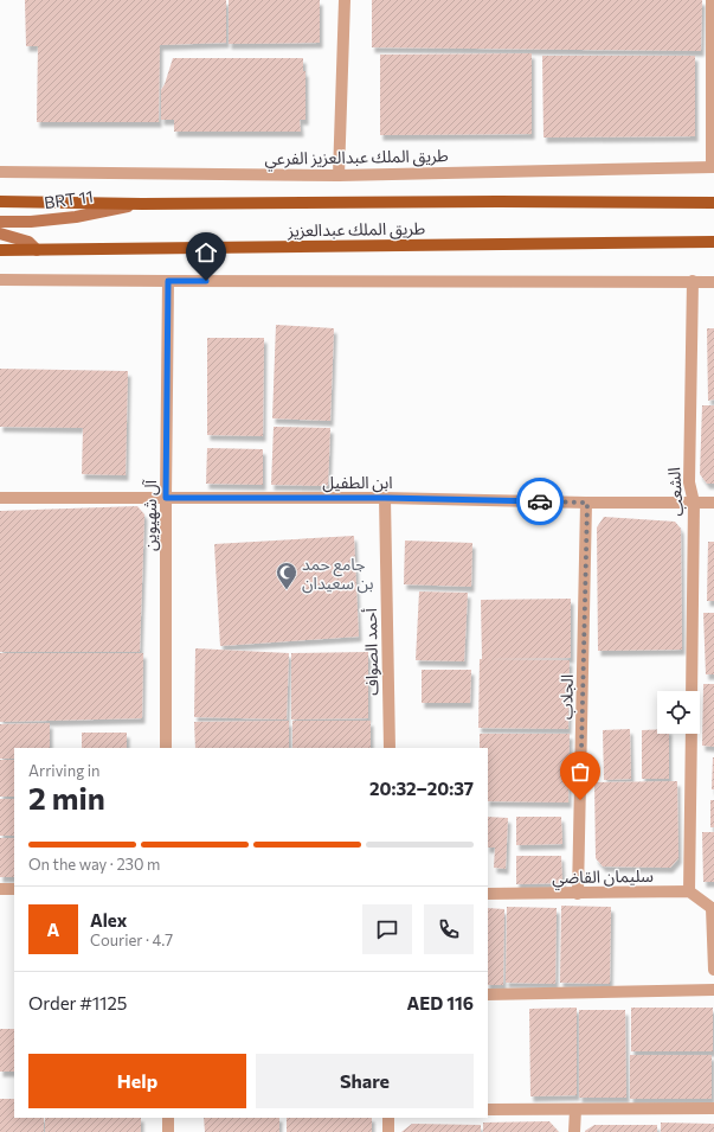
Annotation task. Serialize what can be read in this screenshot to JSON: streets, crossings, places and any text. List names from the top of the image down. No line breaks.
{"streets":{"main road":["BRT 11","طريق الملك عبدالعزيز"],"street":["طريق الملك عبدالعزيز الفرعي","ابن الطفيل","الشعب","آل شهيوين","أحمد الصواف","الجلاب","سليمان القاضي"]},"crossings":[["BRT 11","طريق الملك عبدالعزيز"],["ابن الطفيل","الشعب"],["ابن الطفيل","آل شهيوين"],["ابن الطفيل","أحمد الصواف"],["ابن الطفيل","الجلاب"],["الجلاب","سليمان القاضي"]],"places":{"mosque":["جامع حمد بن سعيدان"]},"page":{"heading":["2 min","Arriving in","20:32–20:37"],"panel":["Alex","Courier · 4.7","Order #1125","AED 116"],"bar":"On the way · 230 m","round":"A","buttons":["Help","Share"]}}
